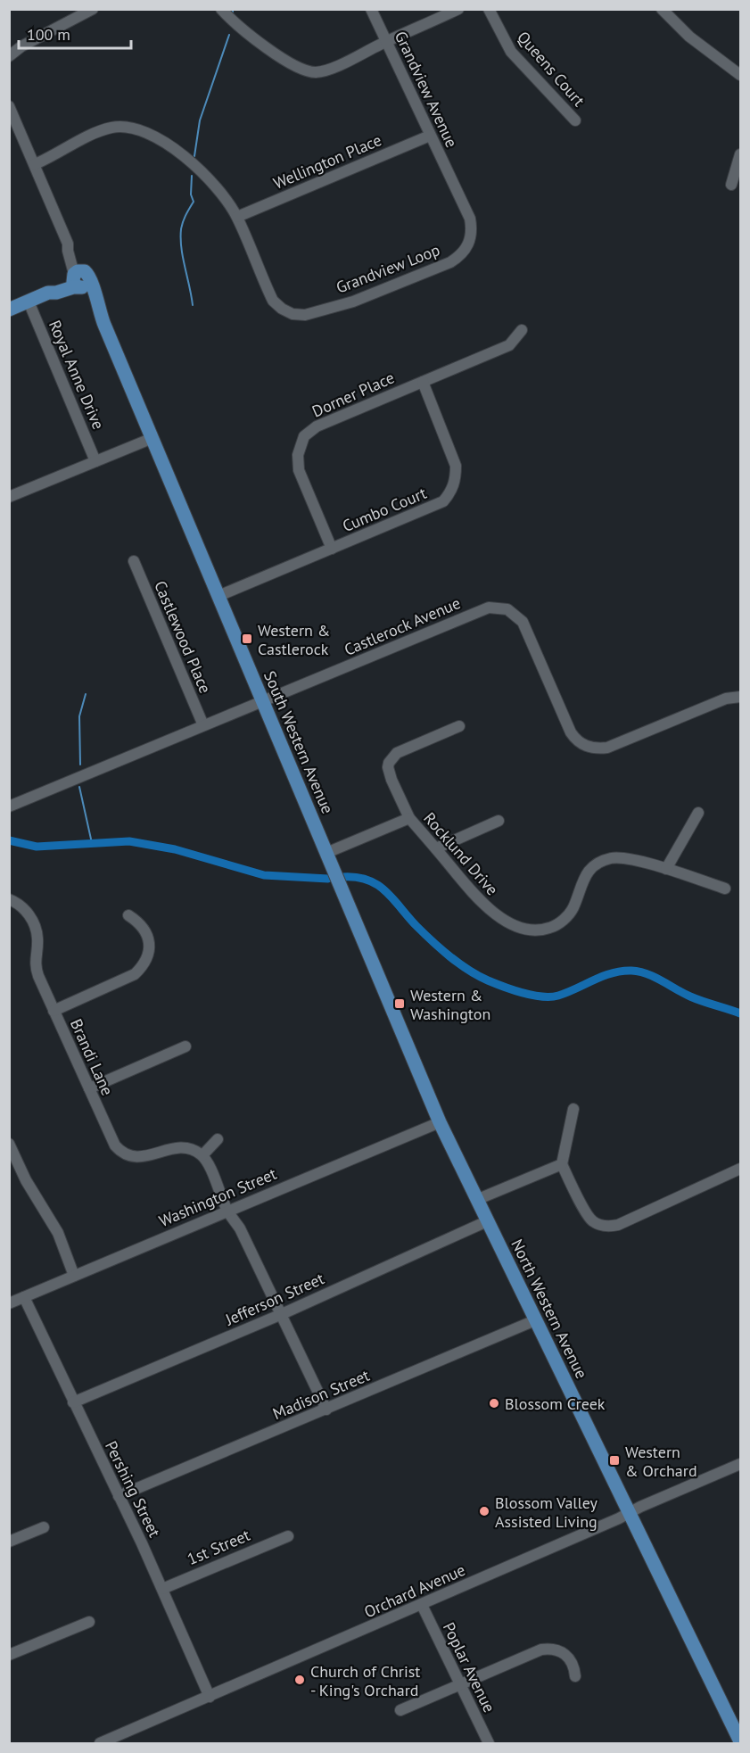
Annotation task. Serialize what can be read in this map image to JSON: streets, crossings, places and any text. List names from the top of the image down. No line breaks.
{"streets":{"main road":["South Western Avenue","North Western Avenue"],"street":["Queens Court","Grandview Avenue","Wellington Place","Grandview Loop","Royal Anne Drive","Dorner Place","Cumbo Court","Castlerock Avenue","Castlewood Place","Rocklund Drive","Brandi Lane","Washington Street","Jefferson Street","Madison Street","Pershing Street","1st Street","Orchard Avenue","Poplar Avenue"]},"crossings":[["Grandview Avenue","Wellington Place"],["Grandview Avenue","Grandview Loop"],["Wellington Place","Grandview Loop"],["Grandview Loop","South Western Avenue"],["Dorner Place","Cumbo Court"],["Cumbo Court","South Western Avenue"],["Castlerock Avenue","Castlewood Place"],["Castlerock Avenue","South Western Avenue"],["South Western Avenue","Rocklund Drive"],["South Western Avenue","Washington Street"],["South Western Avenue","North Western Avenue"],["Washington Street","North Western Avenue"],["Washington Street","Pershing Street"],["Jefferson Street","North Western Avenue"],["Jefferson Street","Pershing Street"],["North Western Avenue","Madison Street"],["North Western Avenue","Orchard Avenue"],["Madison Street","Pershing Street"],["Pershing Street","1st Street"],["Pershing Street","Orchard Avenue"],["Orchard Avenue","Poplar Avenue"]],"places":{"transit":["Western & Castlerock","Western & Washington","Western & Orchard"],"other":["Blossom Creek","Blossom Valley Assisted Living","Church of Christ - King's Orchard"]},"scale_bar":"100 m"}
